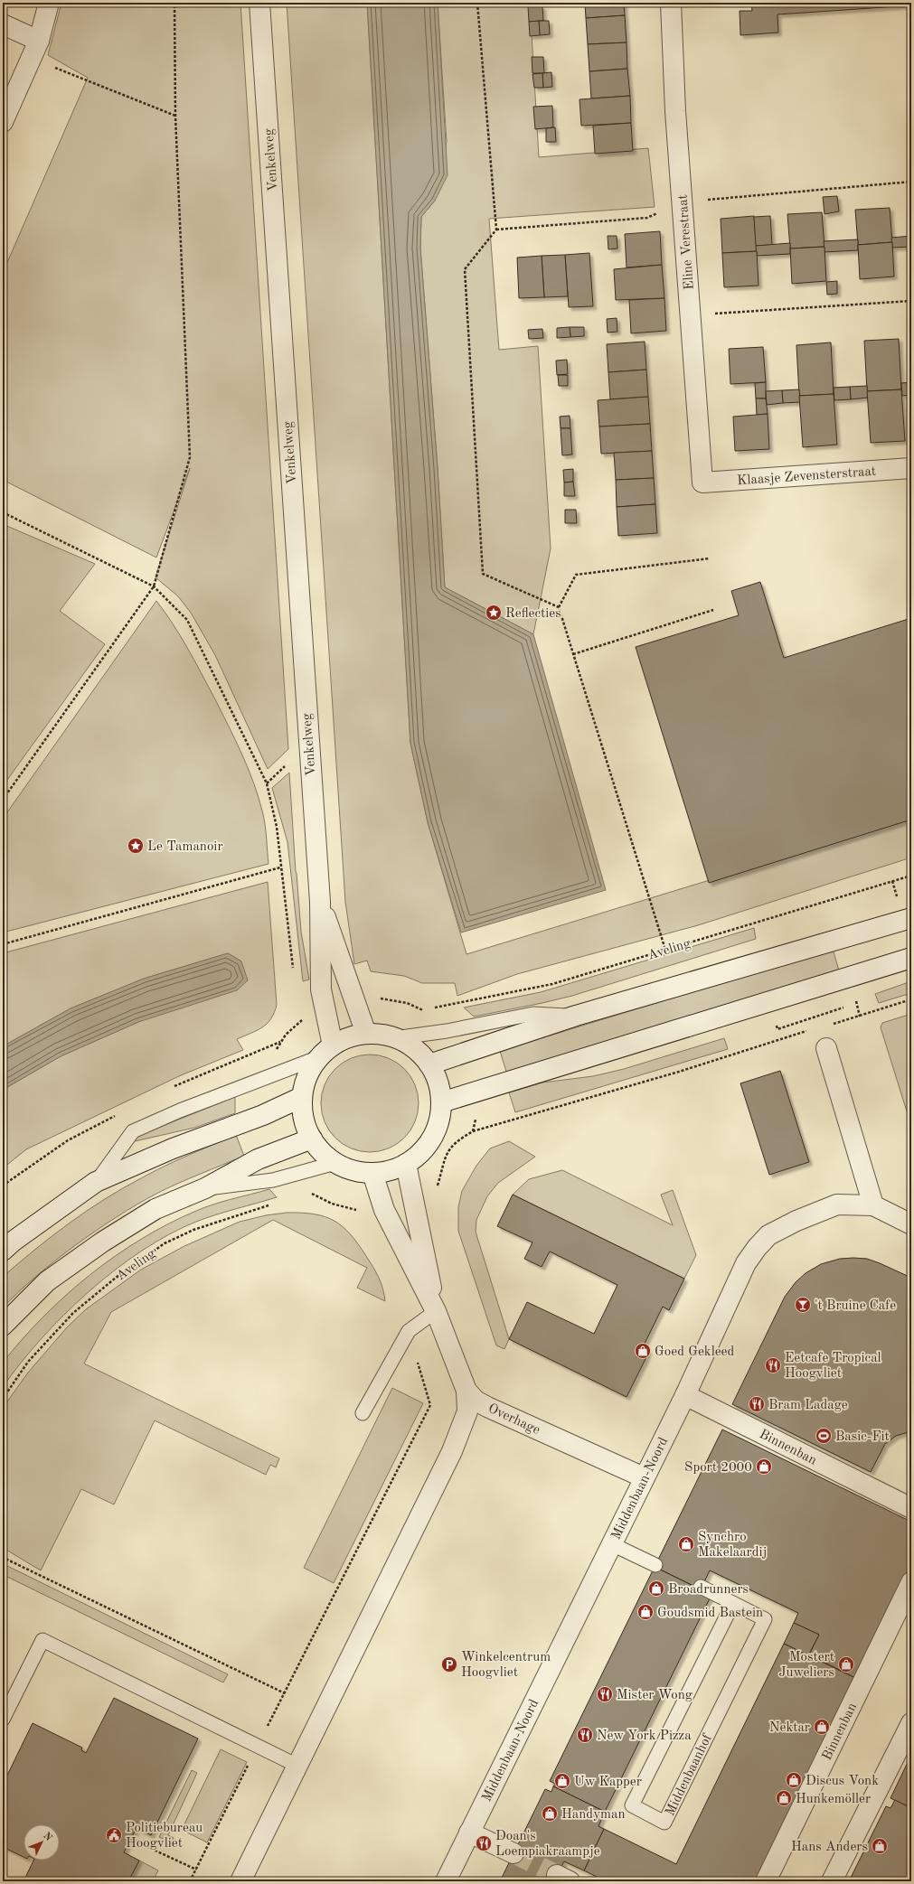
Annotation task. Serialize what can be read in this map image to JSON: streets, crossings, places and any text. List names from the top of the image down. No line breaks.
{"streets":{"street":["Venkelweg","Eline Verestraat","Klaasje Zevensterstraat","Overhage","Binnenban","Middenbaan-Noord"],"lane":["Middenbaanhof"],"path":["Aveling"]},"crossings":[["Eline Verestraat","Klaasje Zevensterstraat"],["Overhage","Middenbaan-Noord"],["Binnenban","Middenbaan-Noord"]],"places":{"place":["Reflecties","Le Tamanoir"],"bar":["'t Bruine Cafe"],"shop":["Goed Gekleed","Sport 2000","Synchro Makelaardij","Broadrunners","Goudsmid Bastein","Mostert Juweliers","Nektar","Discus Vonk","Uw Kapper","Hunkemöller","Handyman","Hans Anders"],"restaurant":["Eetcafe Tropical Hoogvliet","Bram Ladage","Mister Wong","New York Pizza","Doan's Loempiakraampje"],"sports":["Basic-Fit"],"parking":["Winkelcentrum Hoogvliet"],"public building":["Politiebureau Hoogvliet"]},"north":"top right"}
